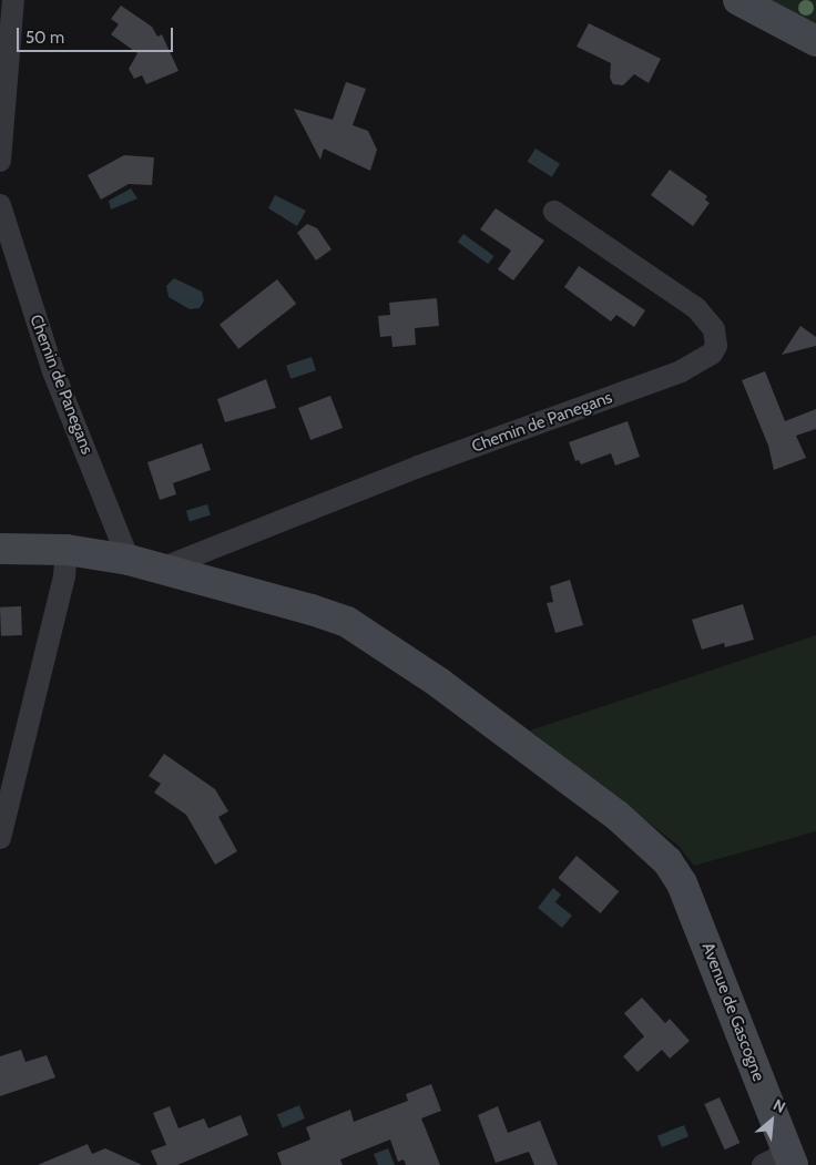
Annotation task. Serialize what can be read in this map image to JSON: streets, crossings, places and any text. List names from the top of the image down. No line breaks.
{"streets":{"street":["Chemin de Panegans","Avenue de Gascogne"]},"crossings":[["Chemin de Panegans","Avenue de Gascogne"]],"scale_bar":"50 m","north":"top right"}
